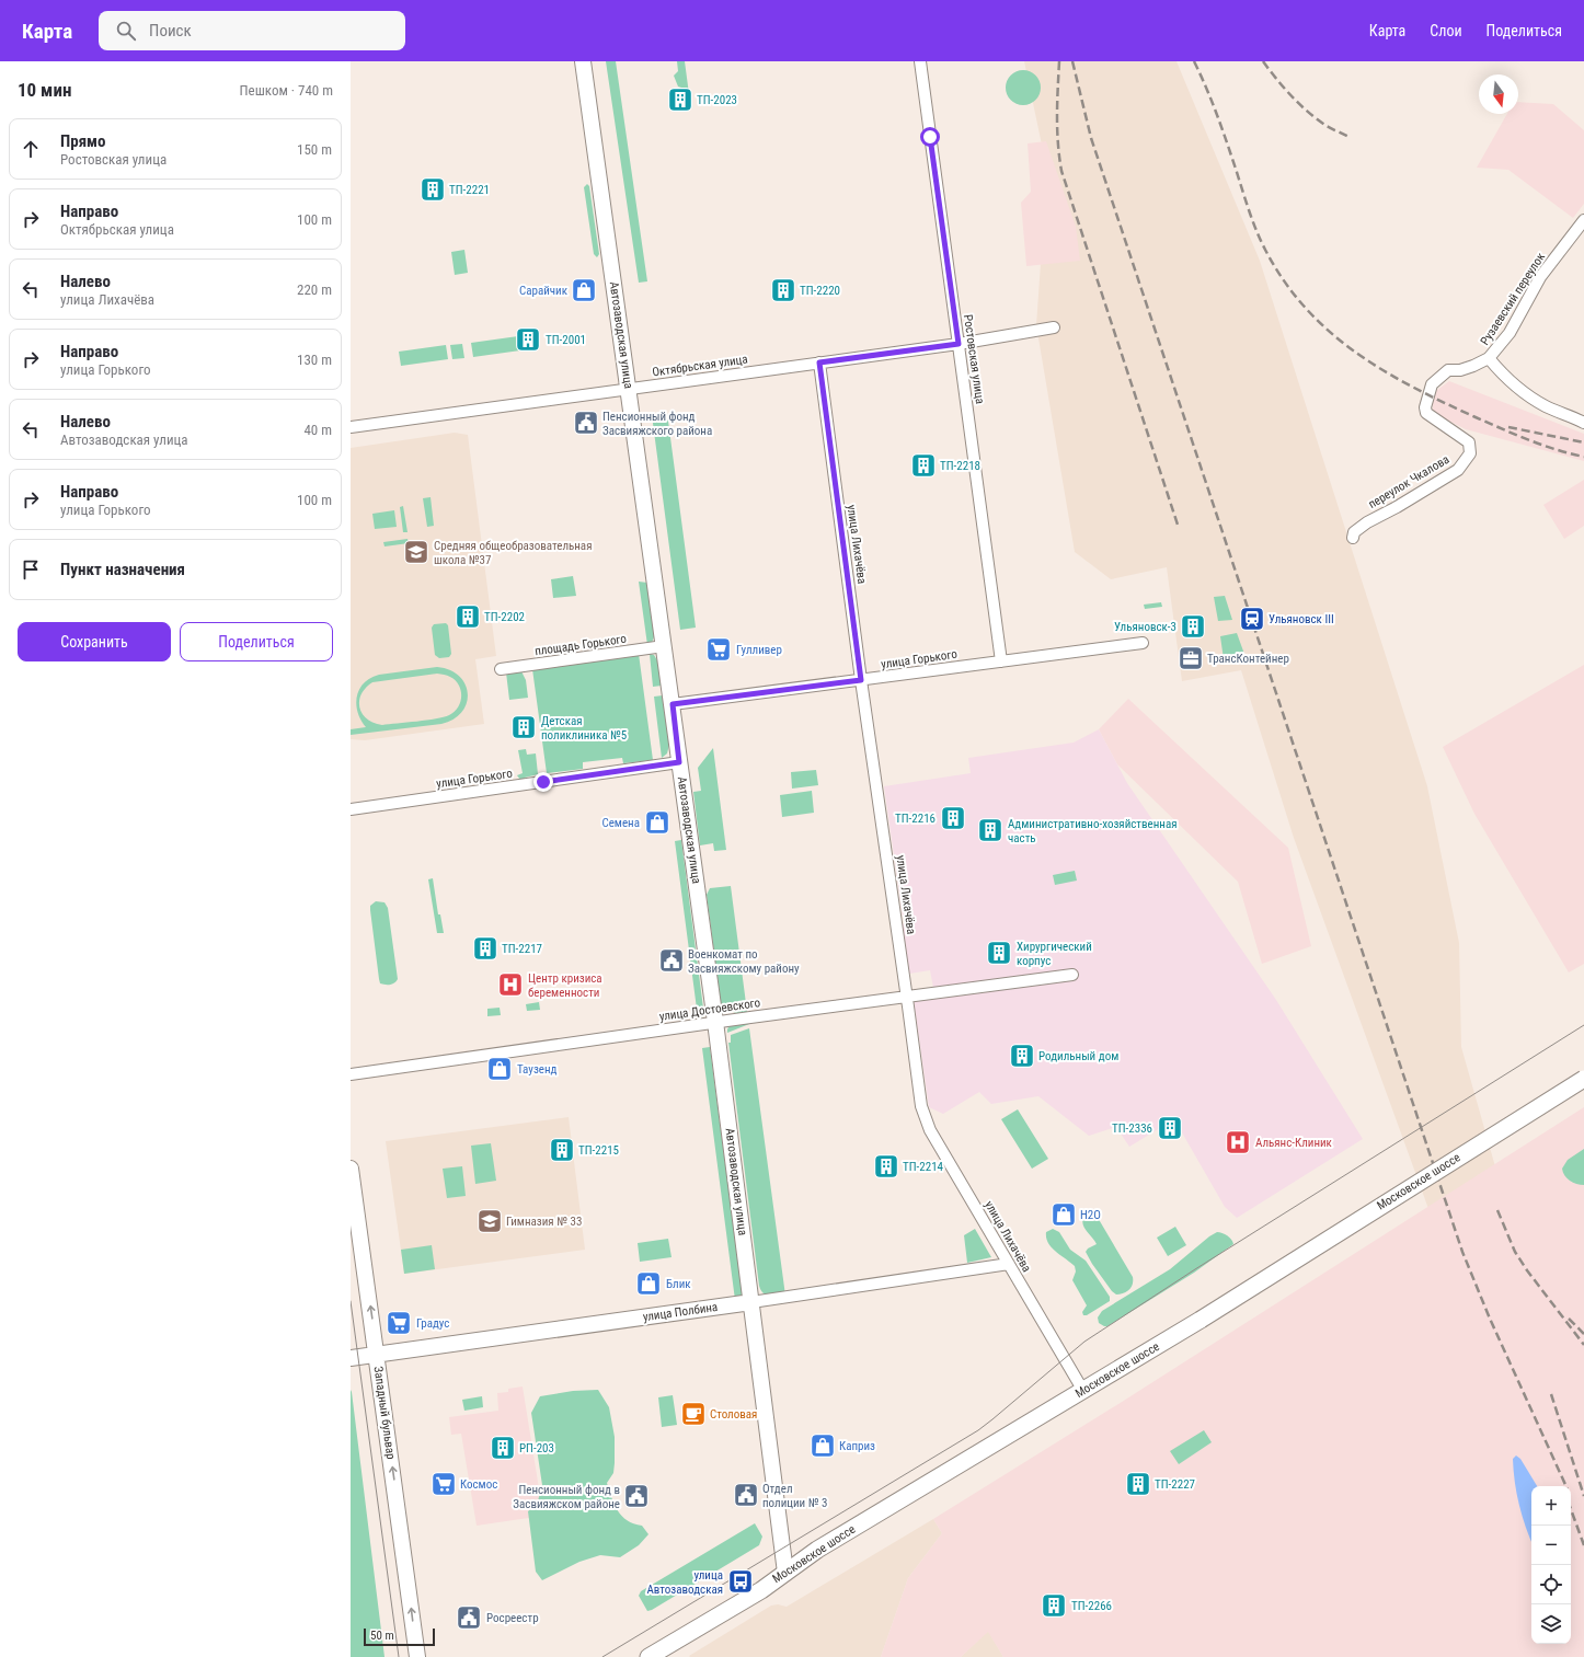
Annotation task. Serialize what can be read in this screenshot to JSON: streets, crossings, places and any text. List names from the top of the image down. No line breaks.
{"streets":{"main road":["Московское шоссе"],"street":["Рузаевский переулок","Автозаводская улица","Ростовская улица","Октябрьская улица","переулок Чкалова","улица Лихачёва","площадь Горького","улица Горького","улица Достоевского","улица Полбина","Западный бульвар"]},"crossings":[["Рузаевский переулок","переулок Чкалова"],["Автозаводская улица","Октябрьская улица"],["Автозаводская улица","площадь Горького"],["Автозаводская улица","улица Горького"],["Автозаводская улица","улица Достоевского"],["Автозаводская улица","Московское шоссе"],["Автозаводская улица","улица Полбина"],["Ростовская улица","Октябрьская улица"],["Ростовская улица","улица Горького"],["Октябрьская улица","улица Лихачёва"],["улица Лихачёва","улица Горького"],["улица Лихачёва","улица Достоевского"],["улица Лихачёва","Московское шоссе"],["улица Лихачёва","улица Полбина"],["улица Полбина","Западный бульвар"]],"one_way":["Западный бульвар"],"places":{"building":["ТП-2023","ТП-2221","ТП-2220","ТП-2001","ТП-2218","ТП-2202","Ульяновск-3","Детская поликлиника №5","ТП-2216","Административно-хозяйственная часть","ТП-2217","Хирургический корпус","Родильный дом","ТП-2336","ТП-2215","ТП-2214","РП-203","ТП-2227","ТП-2266"],"shop":["Сарайчик","Семена","Таузенд","H2O","Блик","Каприз"],"public building":["Пенсионный фонд Засвияжского района","Военкомат по Засвияжскому району","Отдел полиции № 3","Пенсионный фонд в Засвияжском районе","Росреестр"],"school or university":["Средняя общеобразовательная школа №37","Гимназия № 33"],"station":["Ульяновск III"],"supermarket":["Гулливер","Градус","Космос"],"office":["ТрансКонтейнер"],"hospital":["Центр кризиса беременности","Альянс-Клиник"],"cafe":["Столовая"],"bus stop":["улица Автозаводская"]},"scale_bar":"50 m","north":"bottom","page":{"header":"Карта","search":"Поиск","nav":["Карта","Слои","Поделиться"],"heading":["10 мин","Пешком · 740 m"],"list":[["Прямо","Ростовская улица","150 m"],["Направо","Октябрьская улица","100 m"],["Налево","улица Лихачёва","220 m"],["Направо","улица Горького","130 m"],["Налево","Автозаводская улица","40 m"],["Направо","улица Горького","100 m"],"Пункт назначения"],"buttons":["Сохранить","Поделиться"],"map_buttons":["+","−"],"scale":"50 m"}}
